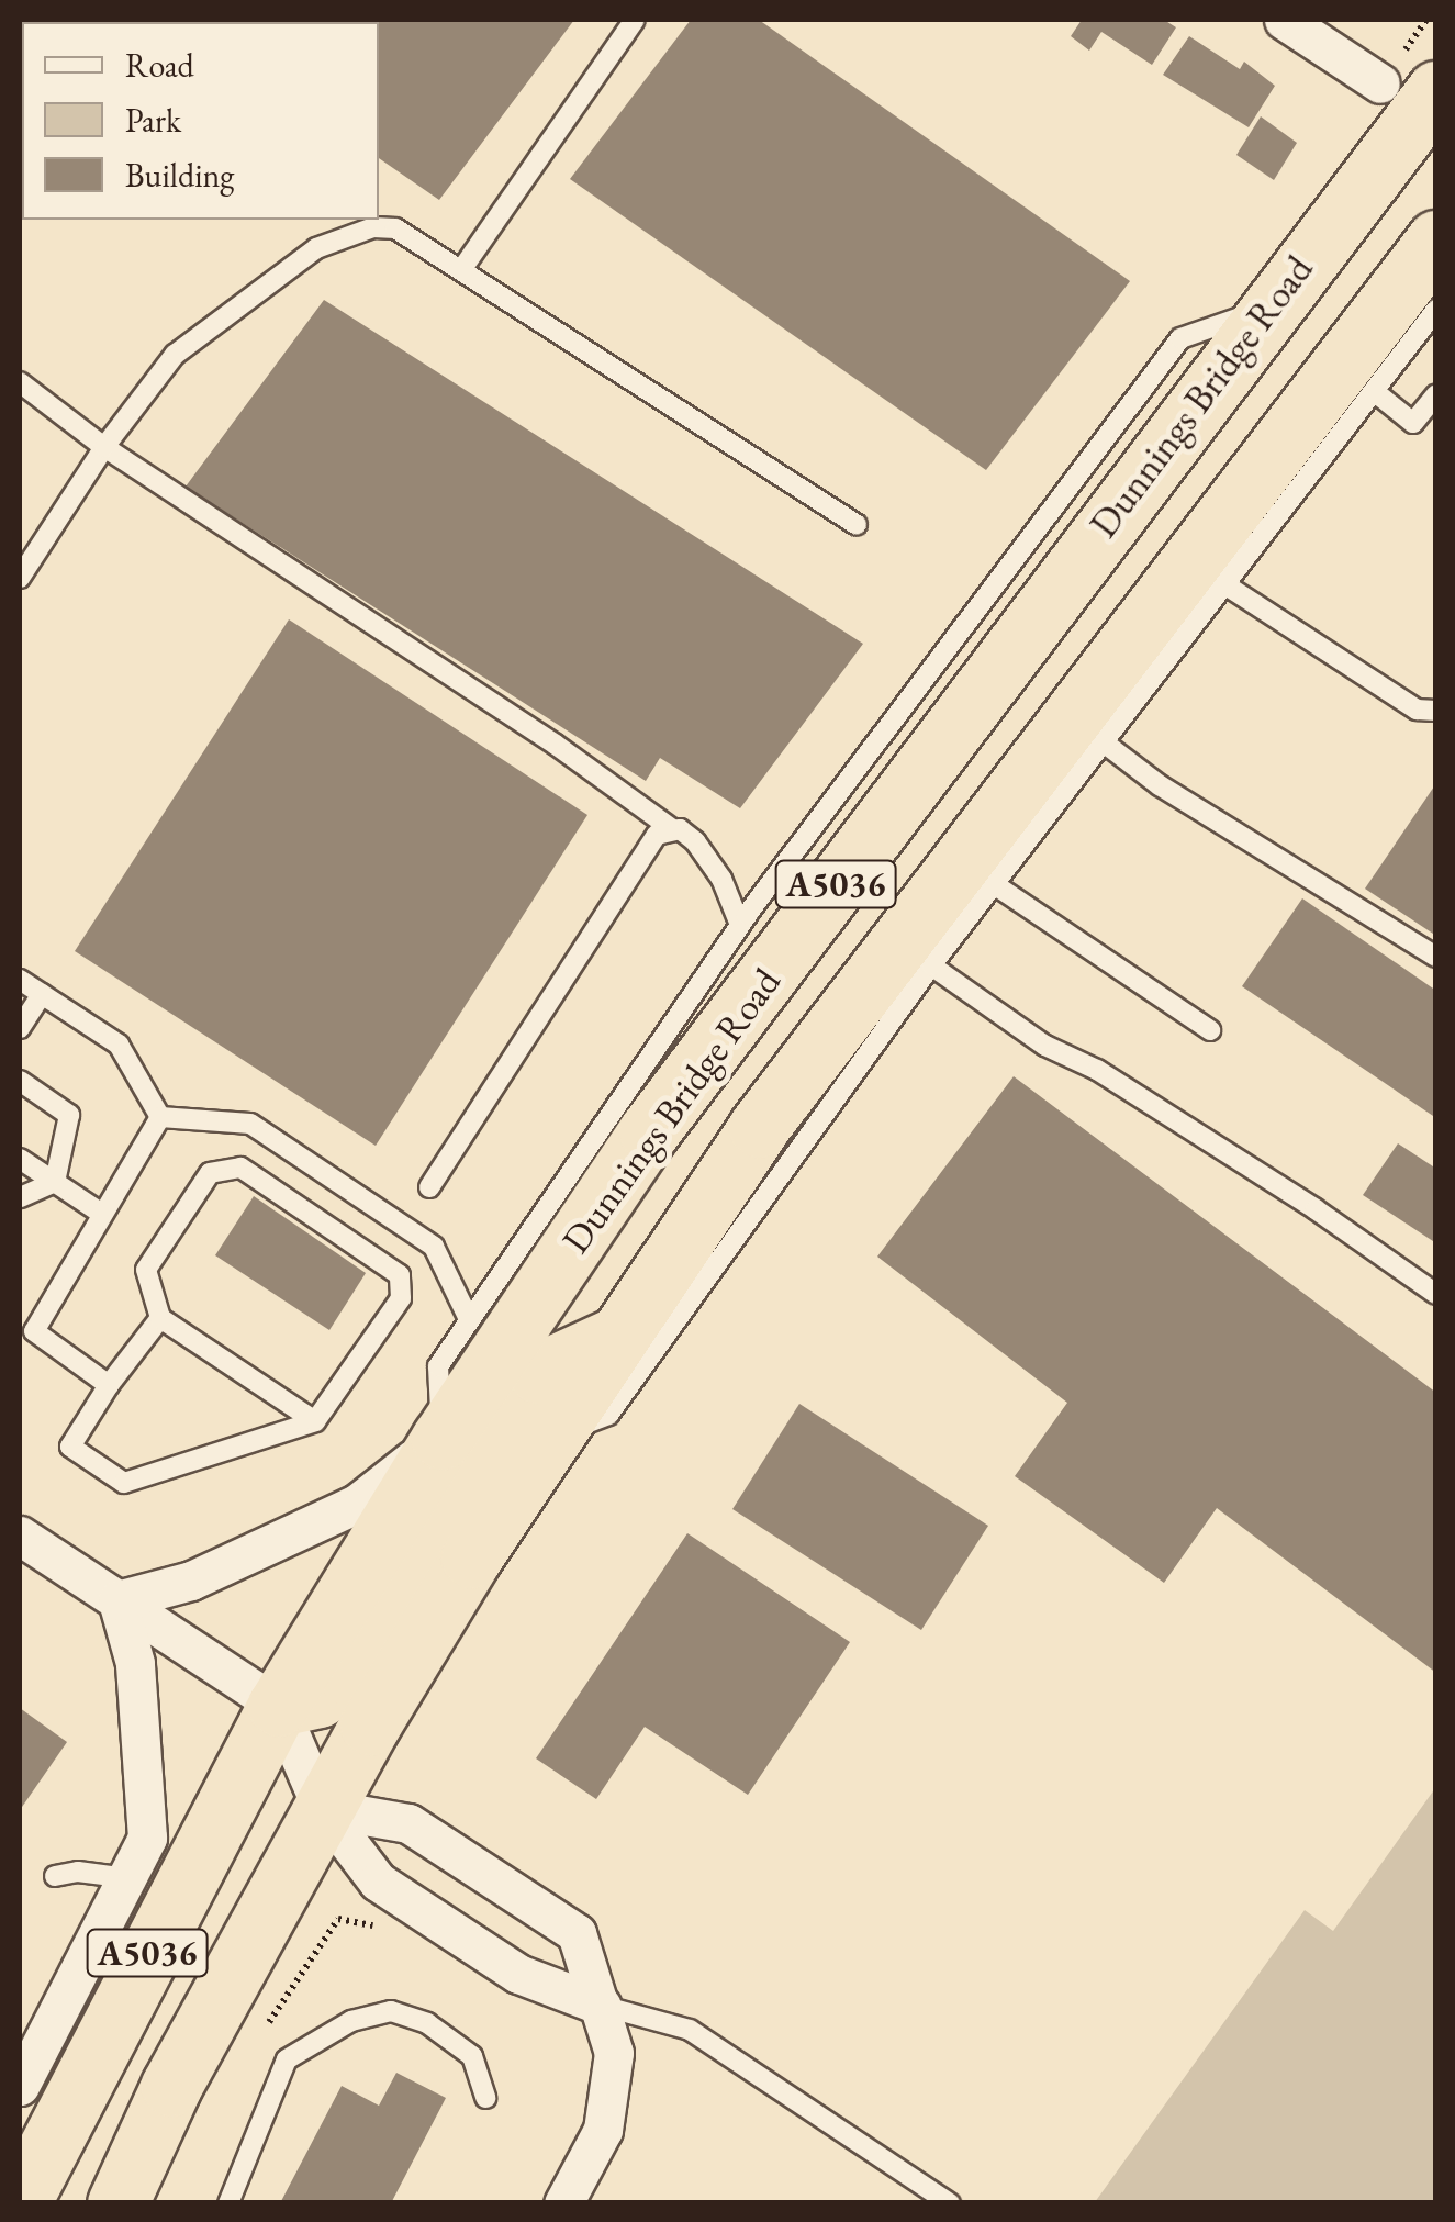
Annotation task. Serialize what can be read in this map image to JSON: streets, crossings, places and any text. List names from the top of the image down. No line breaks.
{"streets":{"highway":["Dunnings Bridge Road","A5036"]},"legend":["Road","Park","Building"]}
